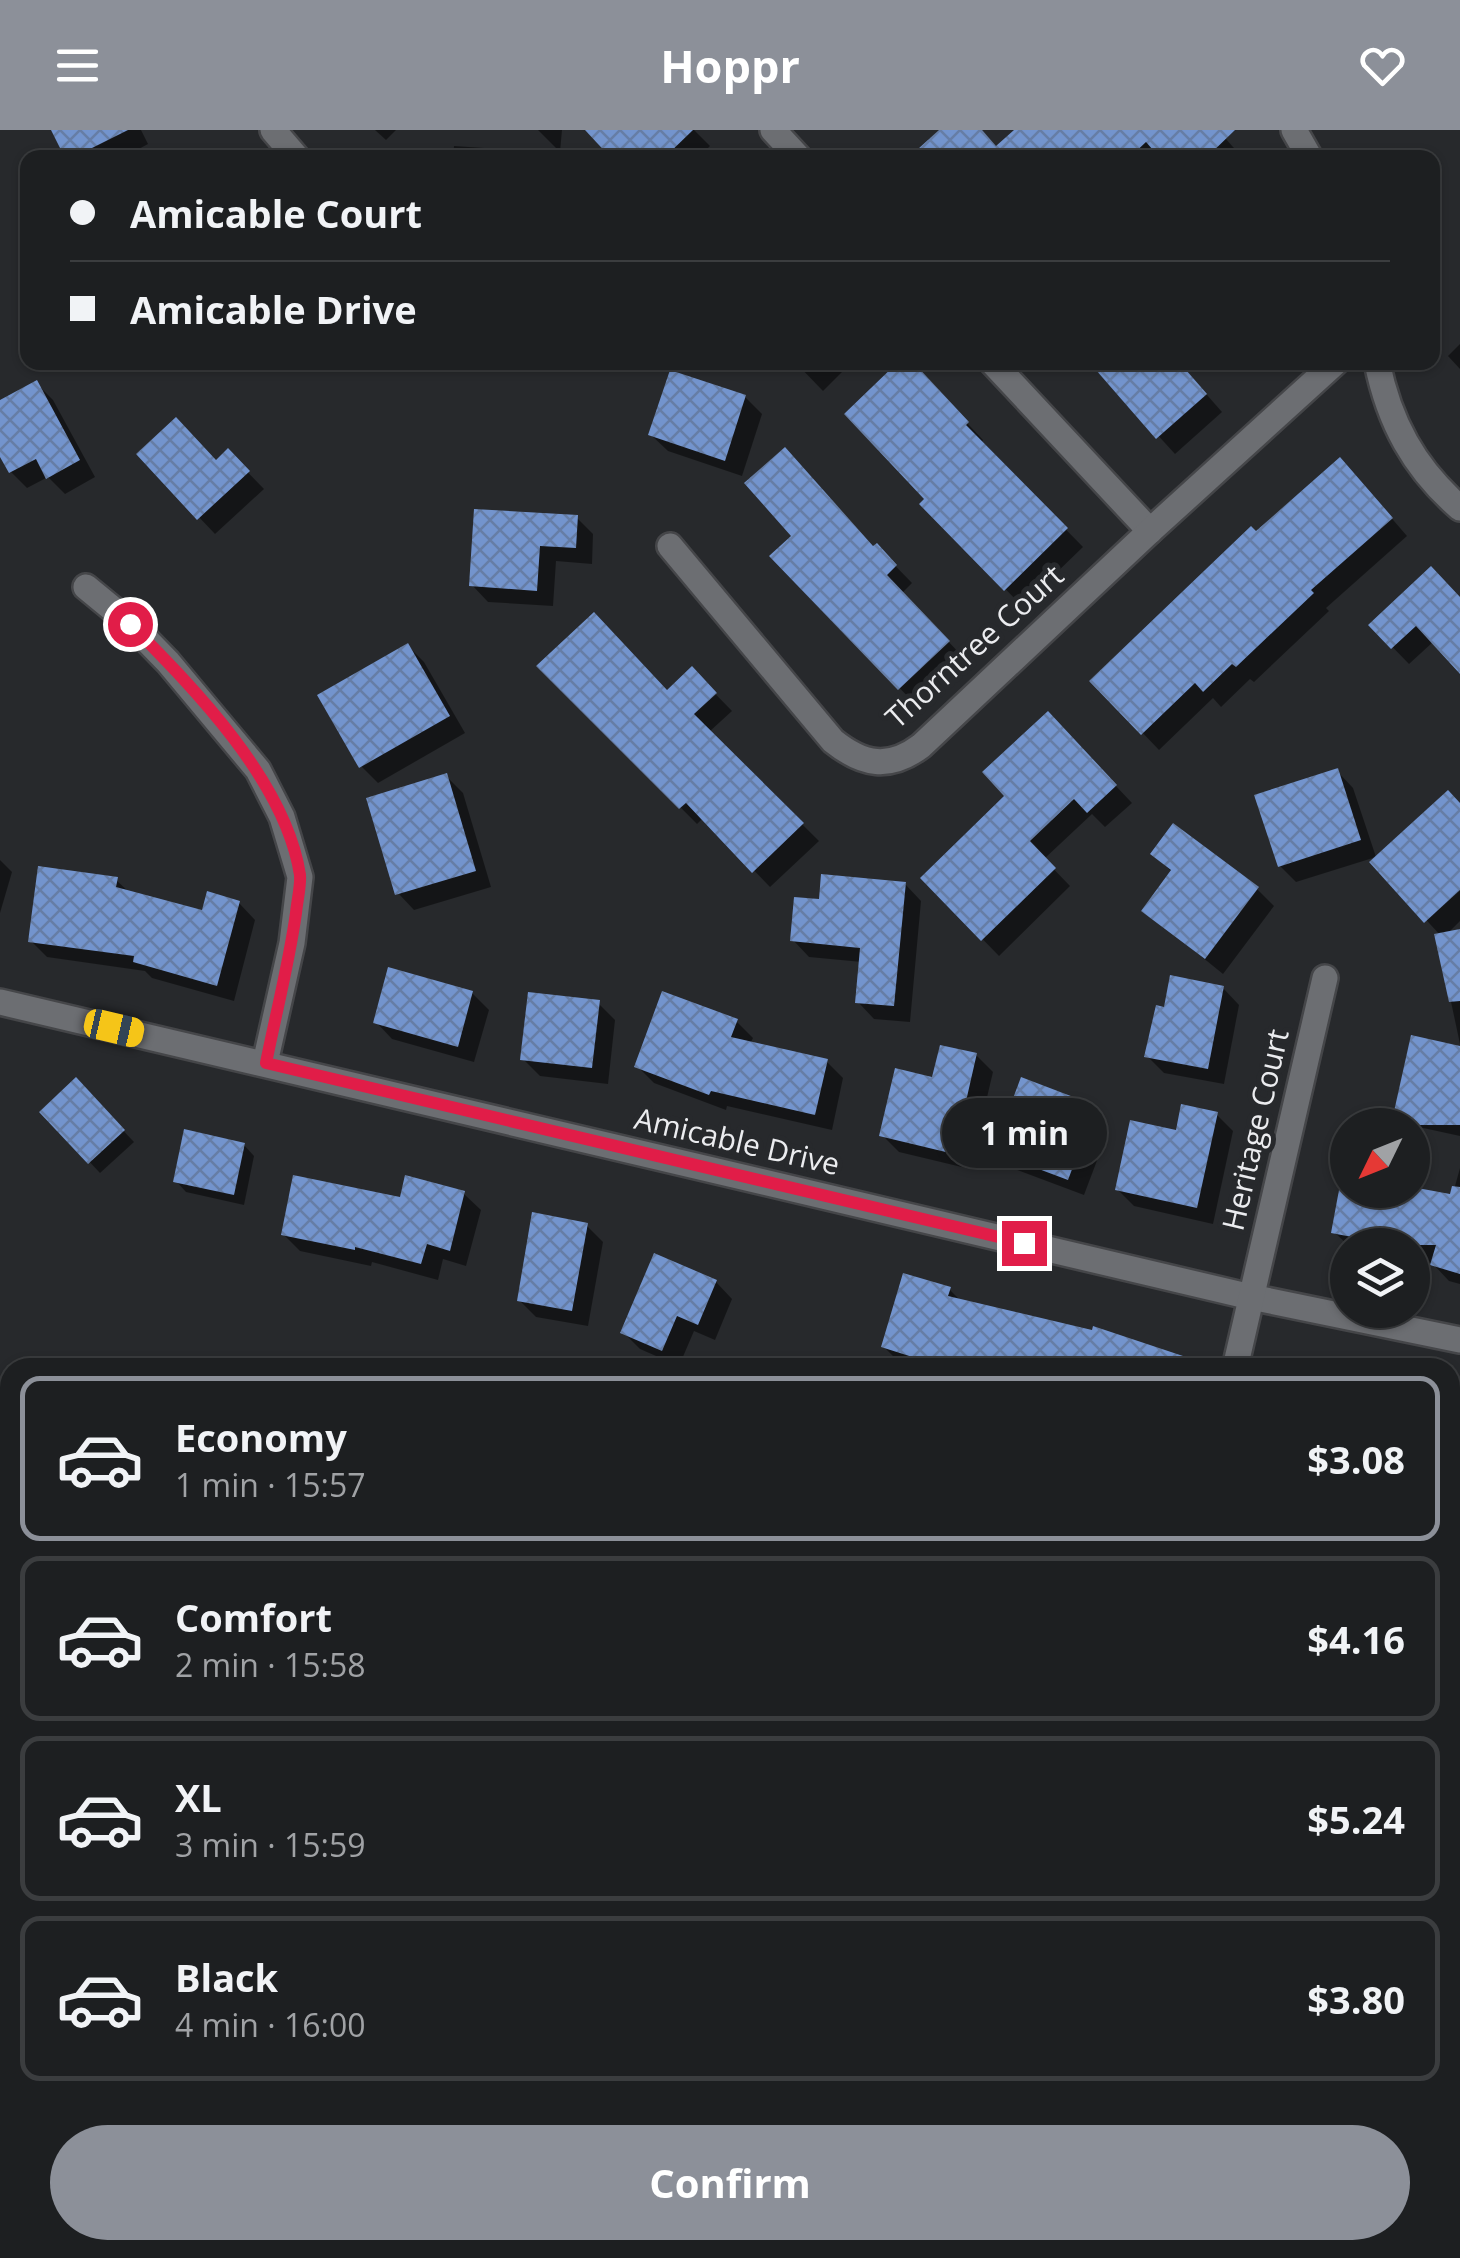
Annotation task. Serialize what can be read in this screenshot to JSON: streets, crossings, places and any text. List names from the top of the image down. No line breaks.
{"streets":{"street":["Thorntree Court","Heritage Court","Amicable Drive"]},"crossings":[["Heritage Court","Amicable Drive"]],"north":"bottom left","page":{"header":"Hoppr","banner":["Amicable Court","Amicable Drive"],"bubble":"1 min","list":[{"name":"Economy","note":"1 min · 15:57","value":"$3.08"},{"name":"Comfort","note":"2 min · 15:58","value":"$4.16"},{"name":"XL","note":"3 min · 15:59","value":"$5.24"},{"name":"Black","note":"4 min · 16:00","value":"$3.80"}],"buttons":"Confirm"}}
